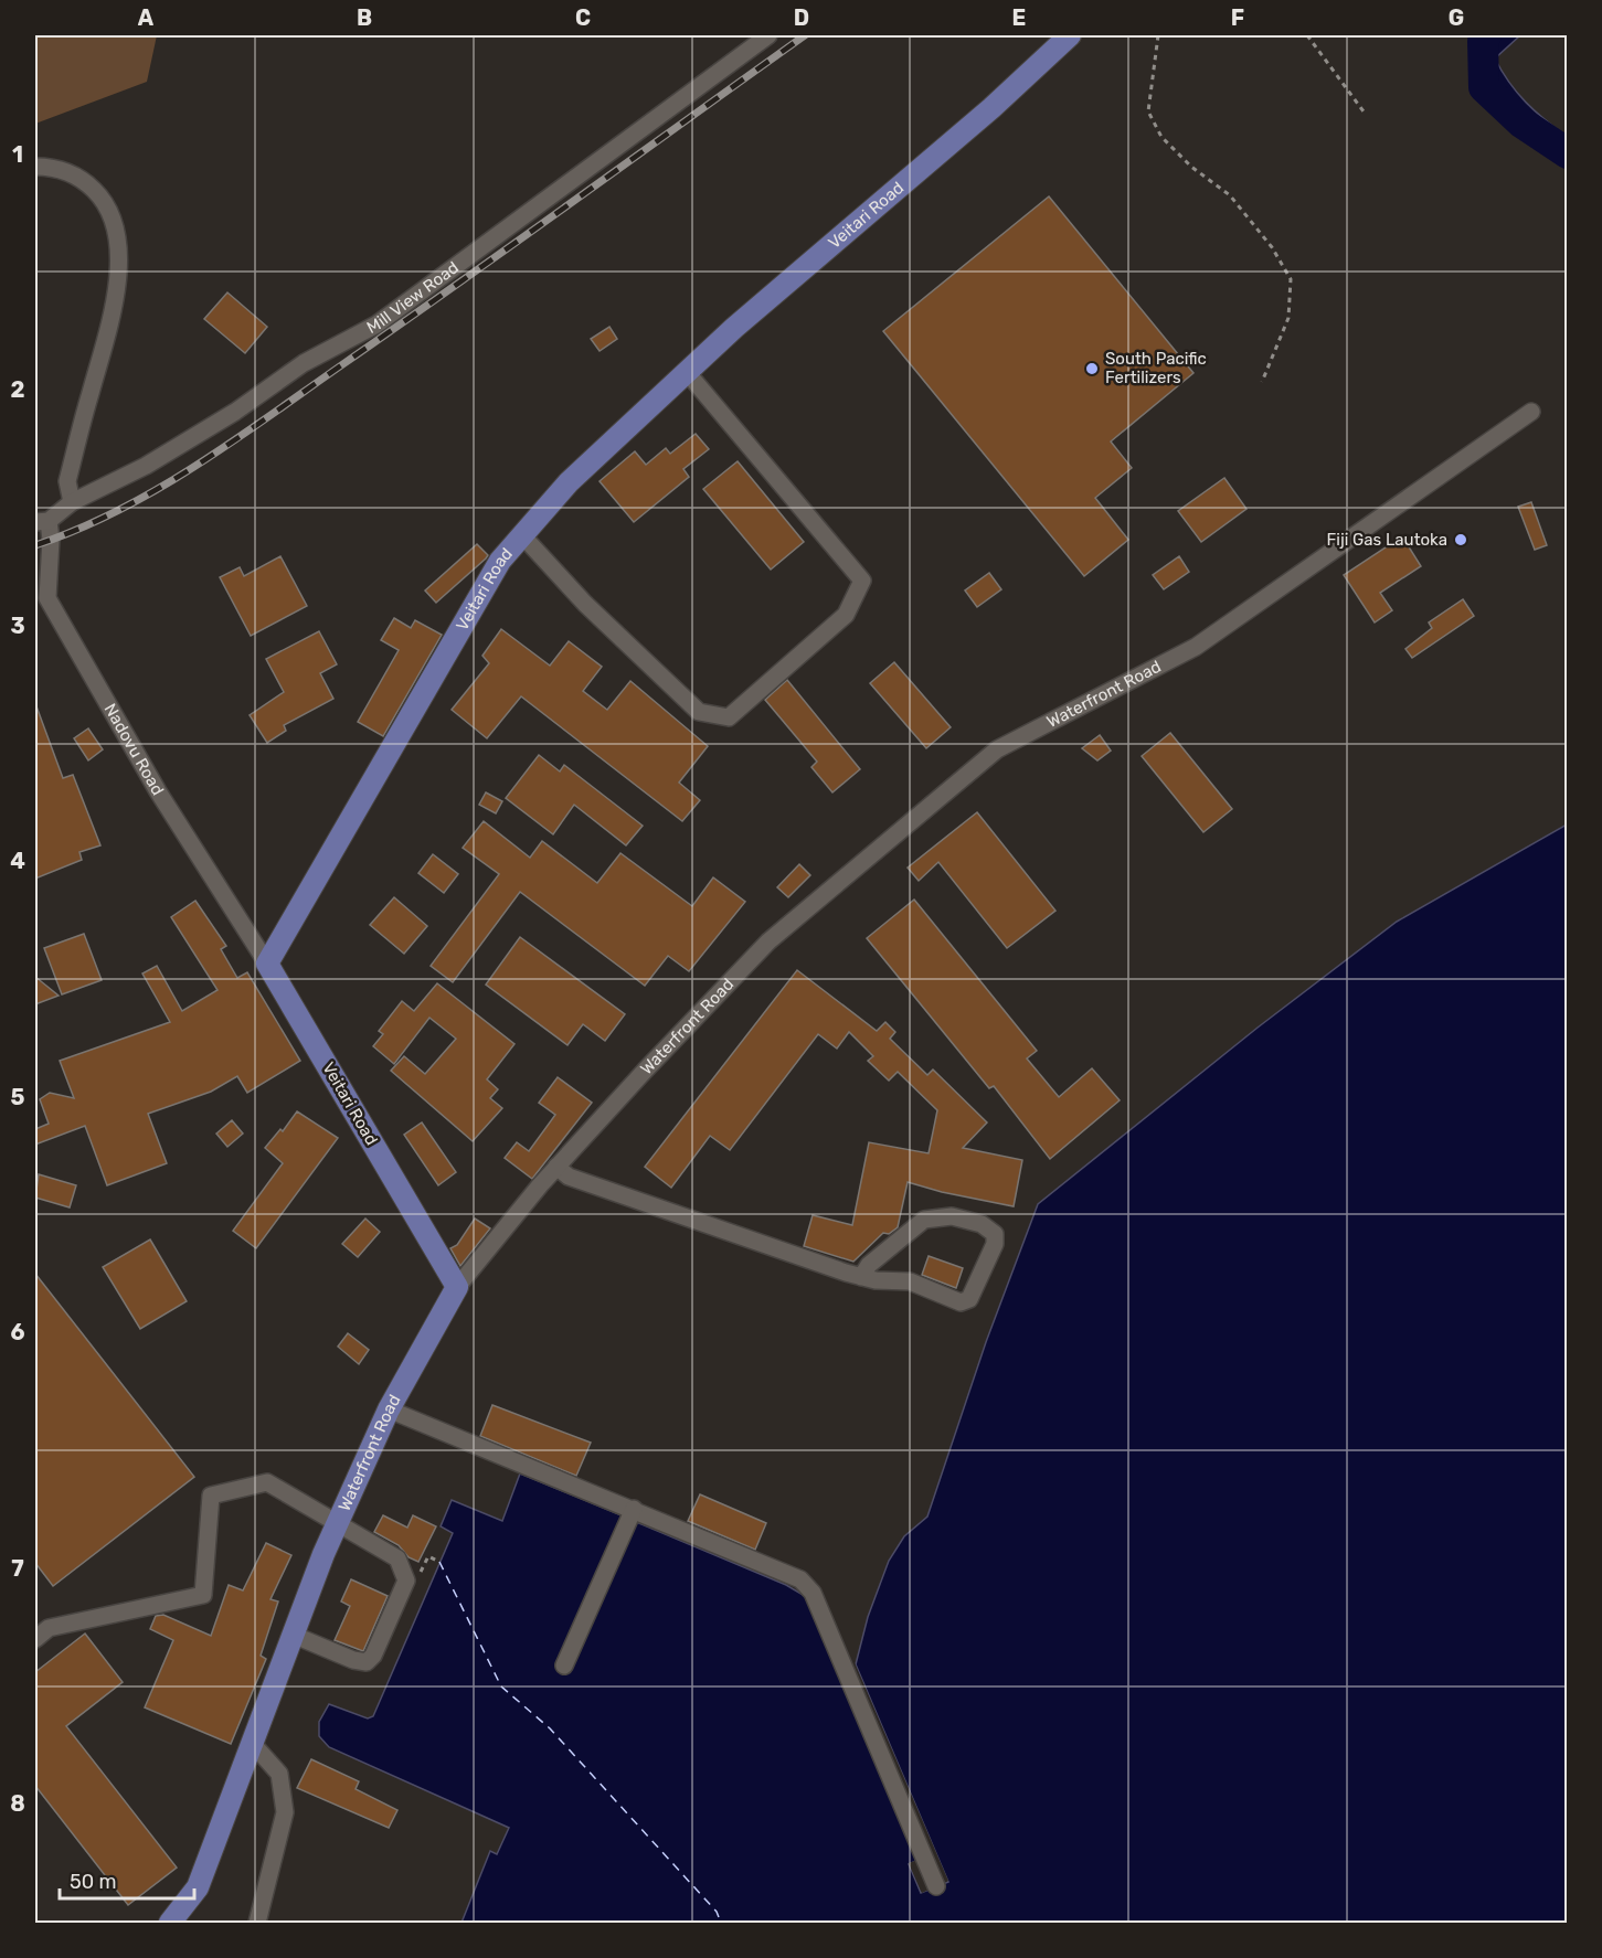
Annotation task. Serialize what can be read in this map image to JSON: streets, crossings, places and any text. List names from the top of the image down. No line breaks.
{"streets":{"main road":["Veitari Road","Waterfront Road"],"street":["Mill View Road","Nadovu Road"]},"crossings":[["Veitari Road","Waterfront Road"],["Veitari Road","Nadovu Road"],["Mill View Road","Nadovu Road"]],"places":["South Pacific Fertilizers","Fiji Gas Lautoka"],"scale_bar":"50 m","grid":{"columns":["A","B","C","D","E","F","G"],"rows":["1","2","3","4","5","6","7","8"]}}
